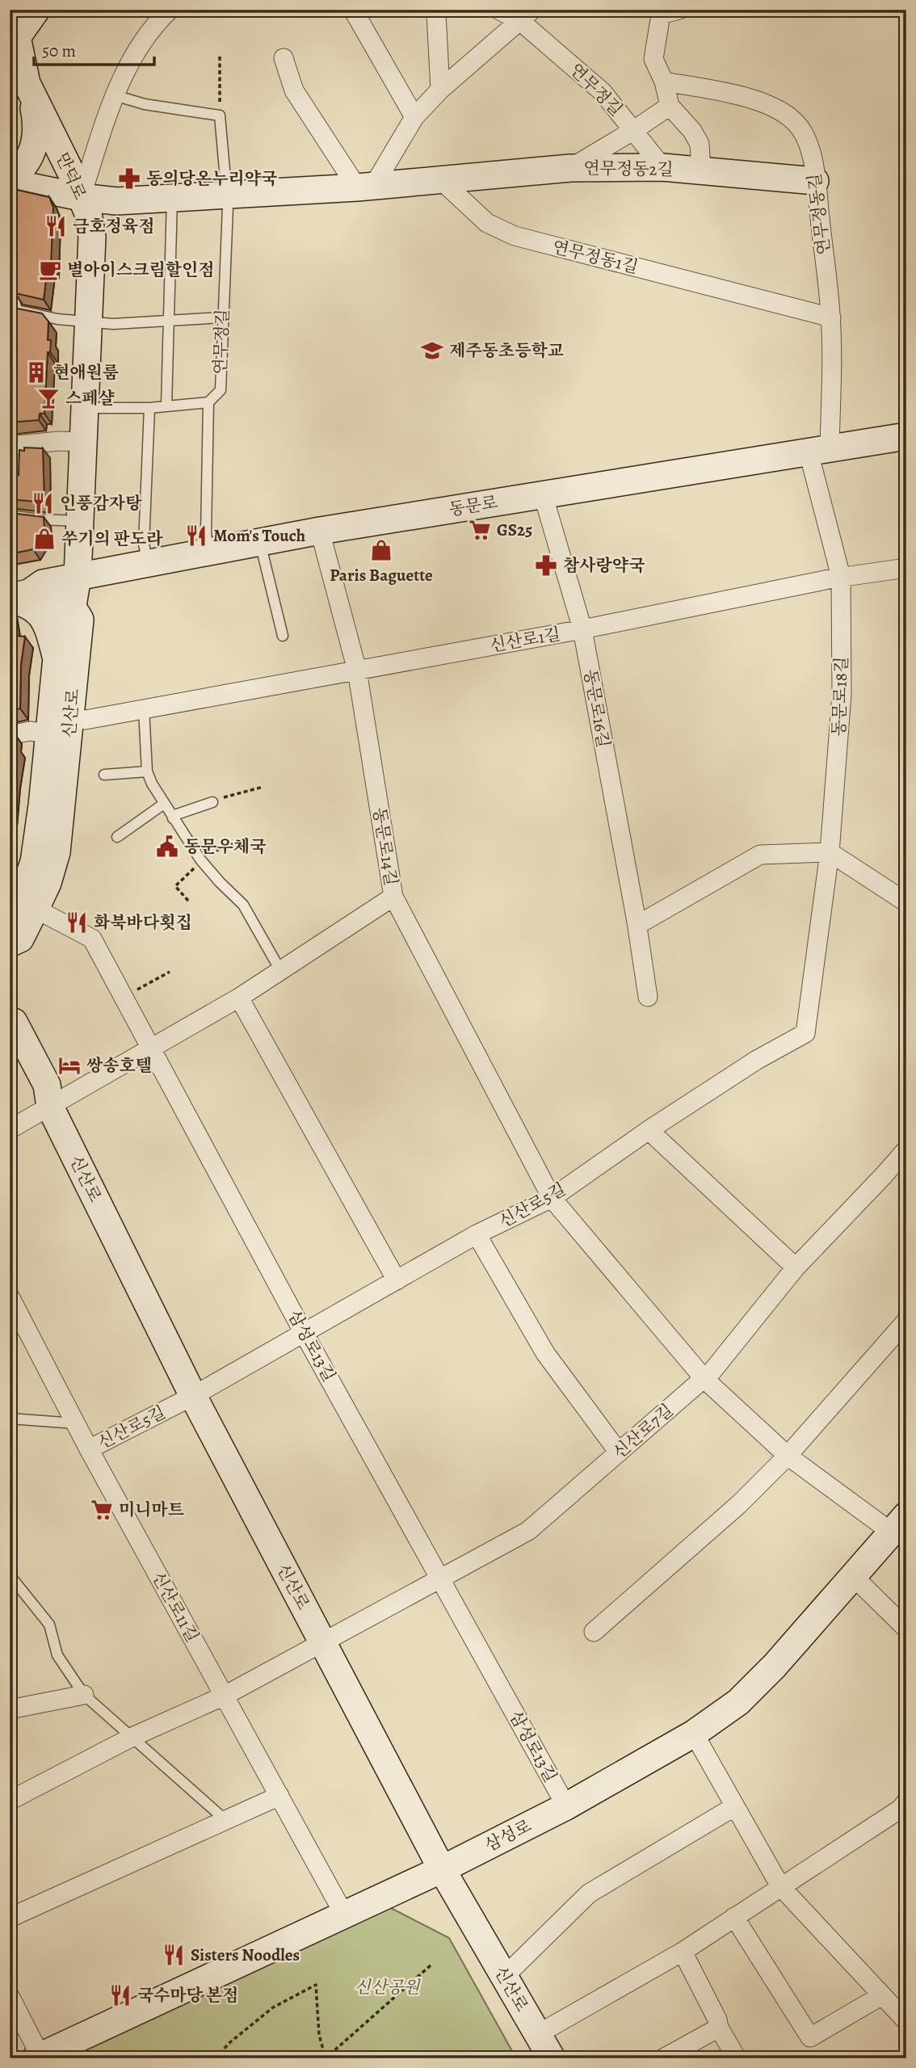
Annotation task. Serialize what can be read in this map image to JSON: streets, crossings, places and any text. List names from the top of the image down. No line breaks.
{"streets":{"main road":["연무정동2길","만덕로","동문로","신산로","삼성로"],"street":["연무정길","연무정동길","연무정동1길","신산로1길","동문로18길","동문로16길","동문로14길","신산로5길","삼성로13길","신산로7길","신산로11길"]},"crossings":[["연무정길","연무정동2길"],["연무정길","동문로"],["연무정동2길","연무정동길"],["연무정동2길","연무정동1길"],["만덕로","동문로"],["만덕로","신산로"],["연무정동길","연무정동1길"],["연무정동길","동문로"],["연무정동길","동문로18길"],["동문로","동문로18길"],["동문로","동문로16길"],["동문로","신산로"],["동문로","동문로14길"],["신산로1길","동문로18길"],["신산로1길","동문로16길"],["신산로1길","신산로"],["신산로1길","동문로14길"],["동문로18길","신산로5길"],["신산로","신산로5길"],["신산로","삼성로13길"],["신산로","신산로7길"],["신산로","삼성로"],["동문로14길","신산로5길"],["동문로14길","신산로7길"],["동문로14길","삼성로"],["신산로5길","삼성로13길"],["신산로5길","신산로11길"],["삼성로13길","신산로7길"],["삼성로13길","삼성로"],["신산로7길","신산로11길"],["신산로11길","삼성로"]],"parks":["신산공원"],"places":{"pharmacy":["동의당온누리약국","참사랑약국"],"restaurant":["금호정육점","인풍감자탕","Mom's Touch","화북바다횟집","Sisters Noodles","국수마당 본점"],"cafe":["별아이스크림할인점"],"school or university":["제주동초등학교"],"building":["현애원룸"],"bar":["스페샬"],"supermarket":["GS25","미니마트"],"shop":["쑤기의 판도라","Paris Baguette"],"public building":["동문우체국"],"hotel":["쌍송호텔"]},"scale_bar":"50 m"}
